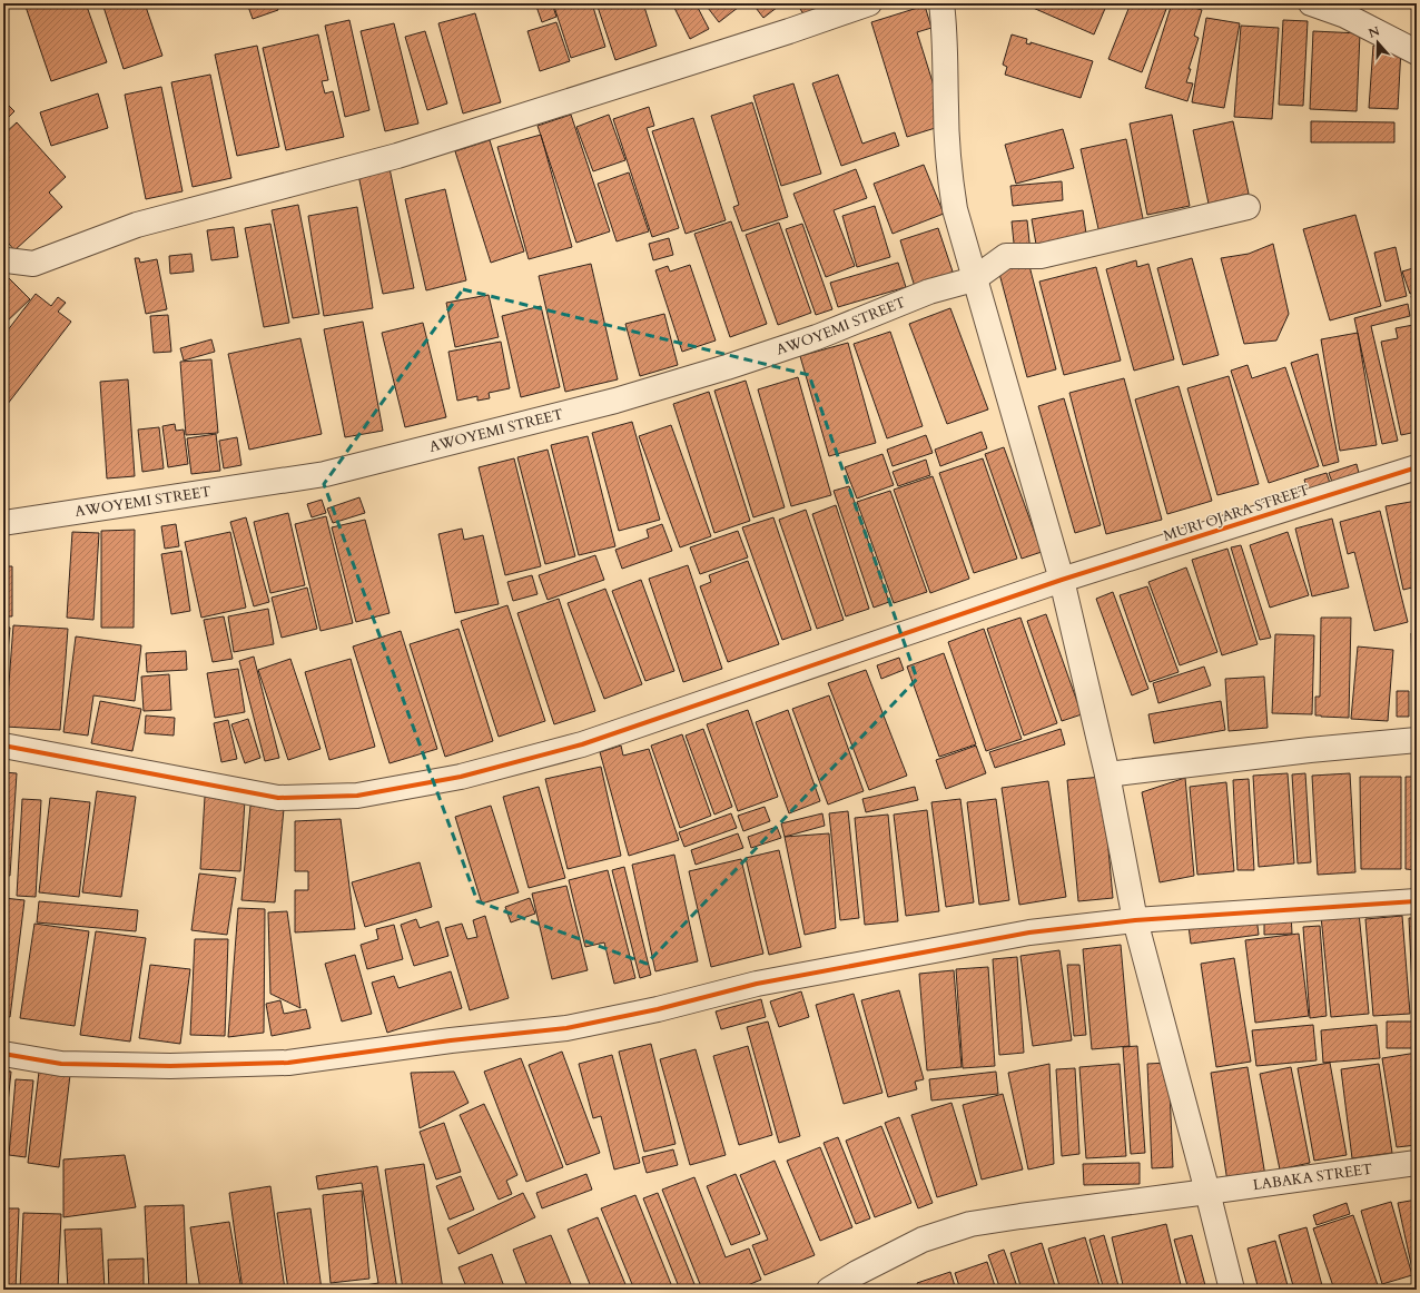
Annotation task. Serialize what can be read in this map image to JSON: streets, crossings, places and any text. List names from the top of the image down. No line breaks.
{"streets":{"street":["AWOYEMI STREET","MURI OJARA STREET","LABAKA STREET"]},"north":"top"}
